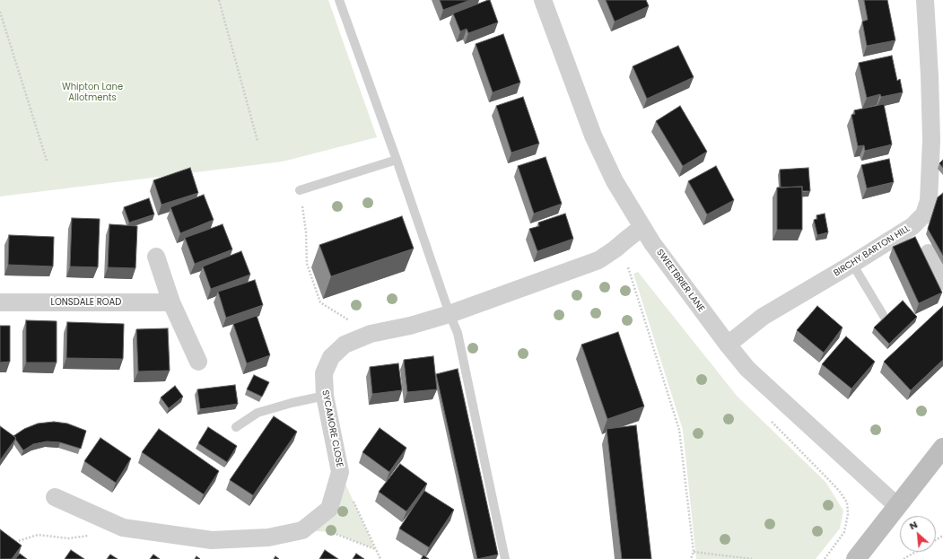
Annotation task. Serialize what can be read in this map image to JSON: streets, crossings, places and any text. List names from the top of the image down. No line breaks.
{"streets":{"street":["BIRCHY BARTON HILL","SWEETBRIER LANE","LONSDALE ROAD","SYCAMORE CLOSE"]},"crossings":[["BIRCHY BARTON HILL","SWEETBRIER LANE"],["SWEETBRIER LANE","SYCAMORE CLOSE"]],"parks":["Whipton Lane Allotments"],"north":"top left"}
